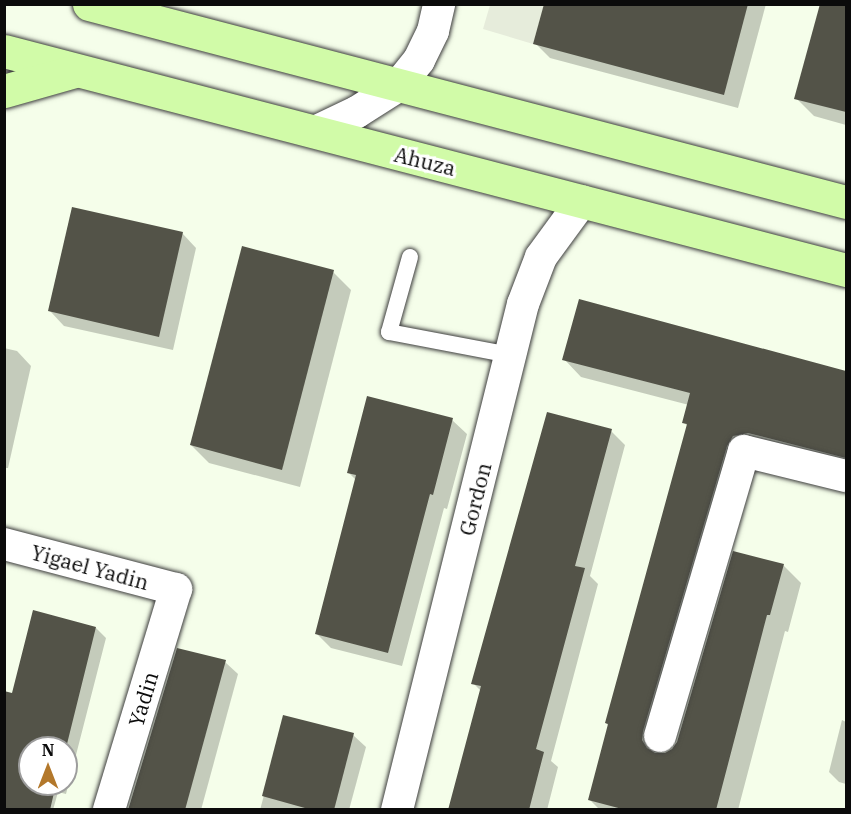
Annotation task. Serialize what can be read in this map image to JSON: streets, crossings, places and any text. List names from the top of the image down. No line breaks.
{"streets":{"main road":["Ahuza"],"street":["Gordon","Yigael Yadin","Yadin"]},"crossings":[["Ahuza","Gordon"],["Yigael Yadin","Yadin"]],"north":"top"}
